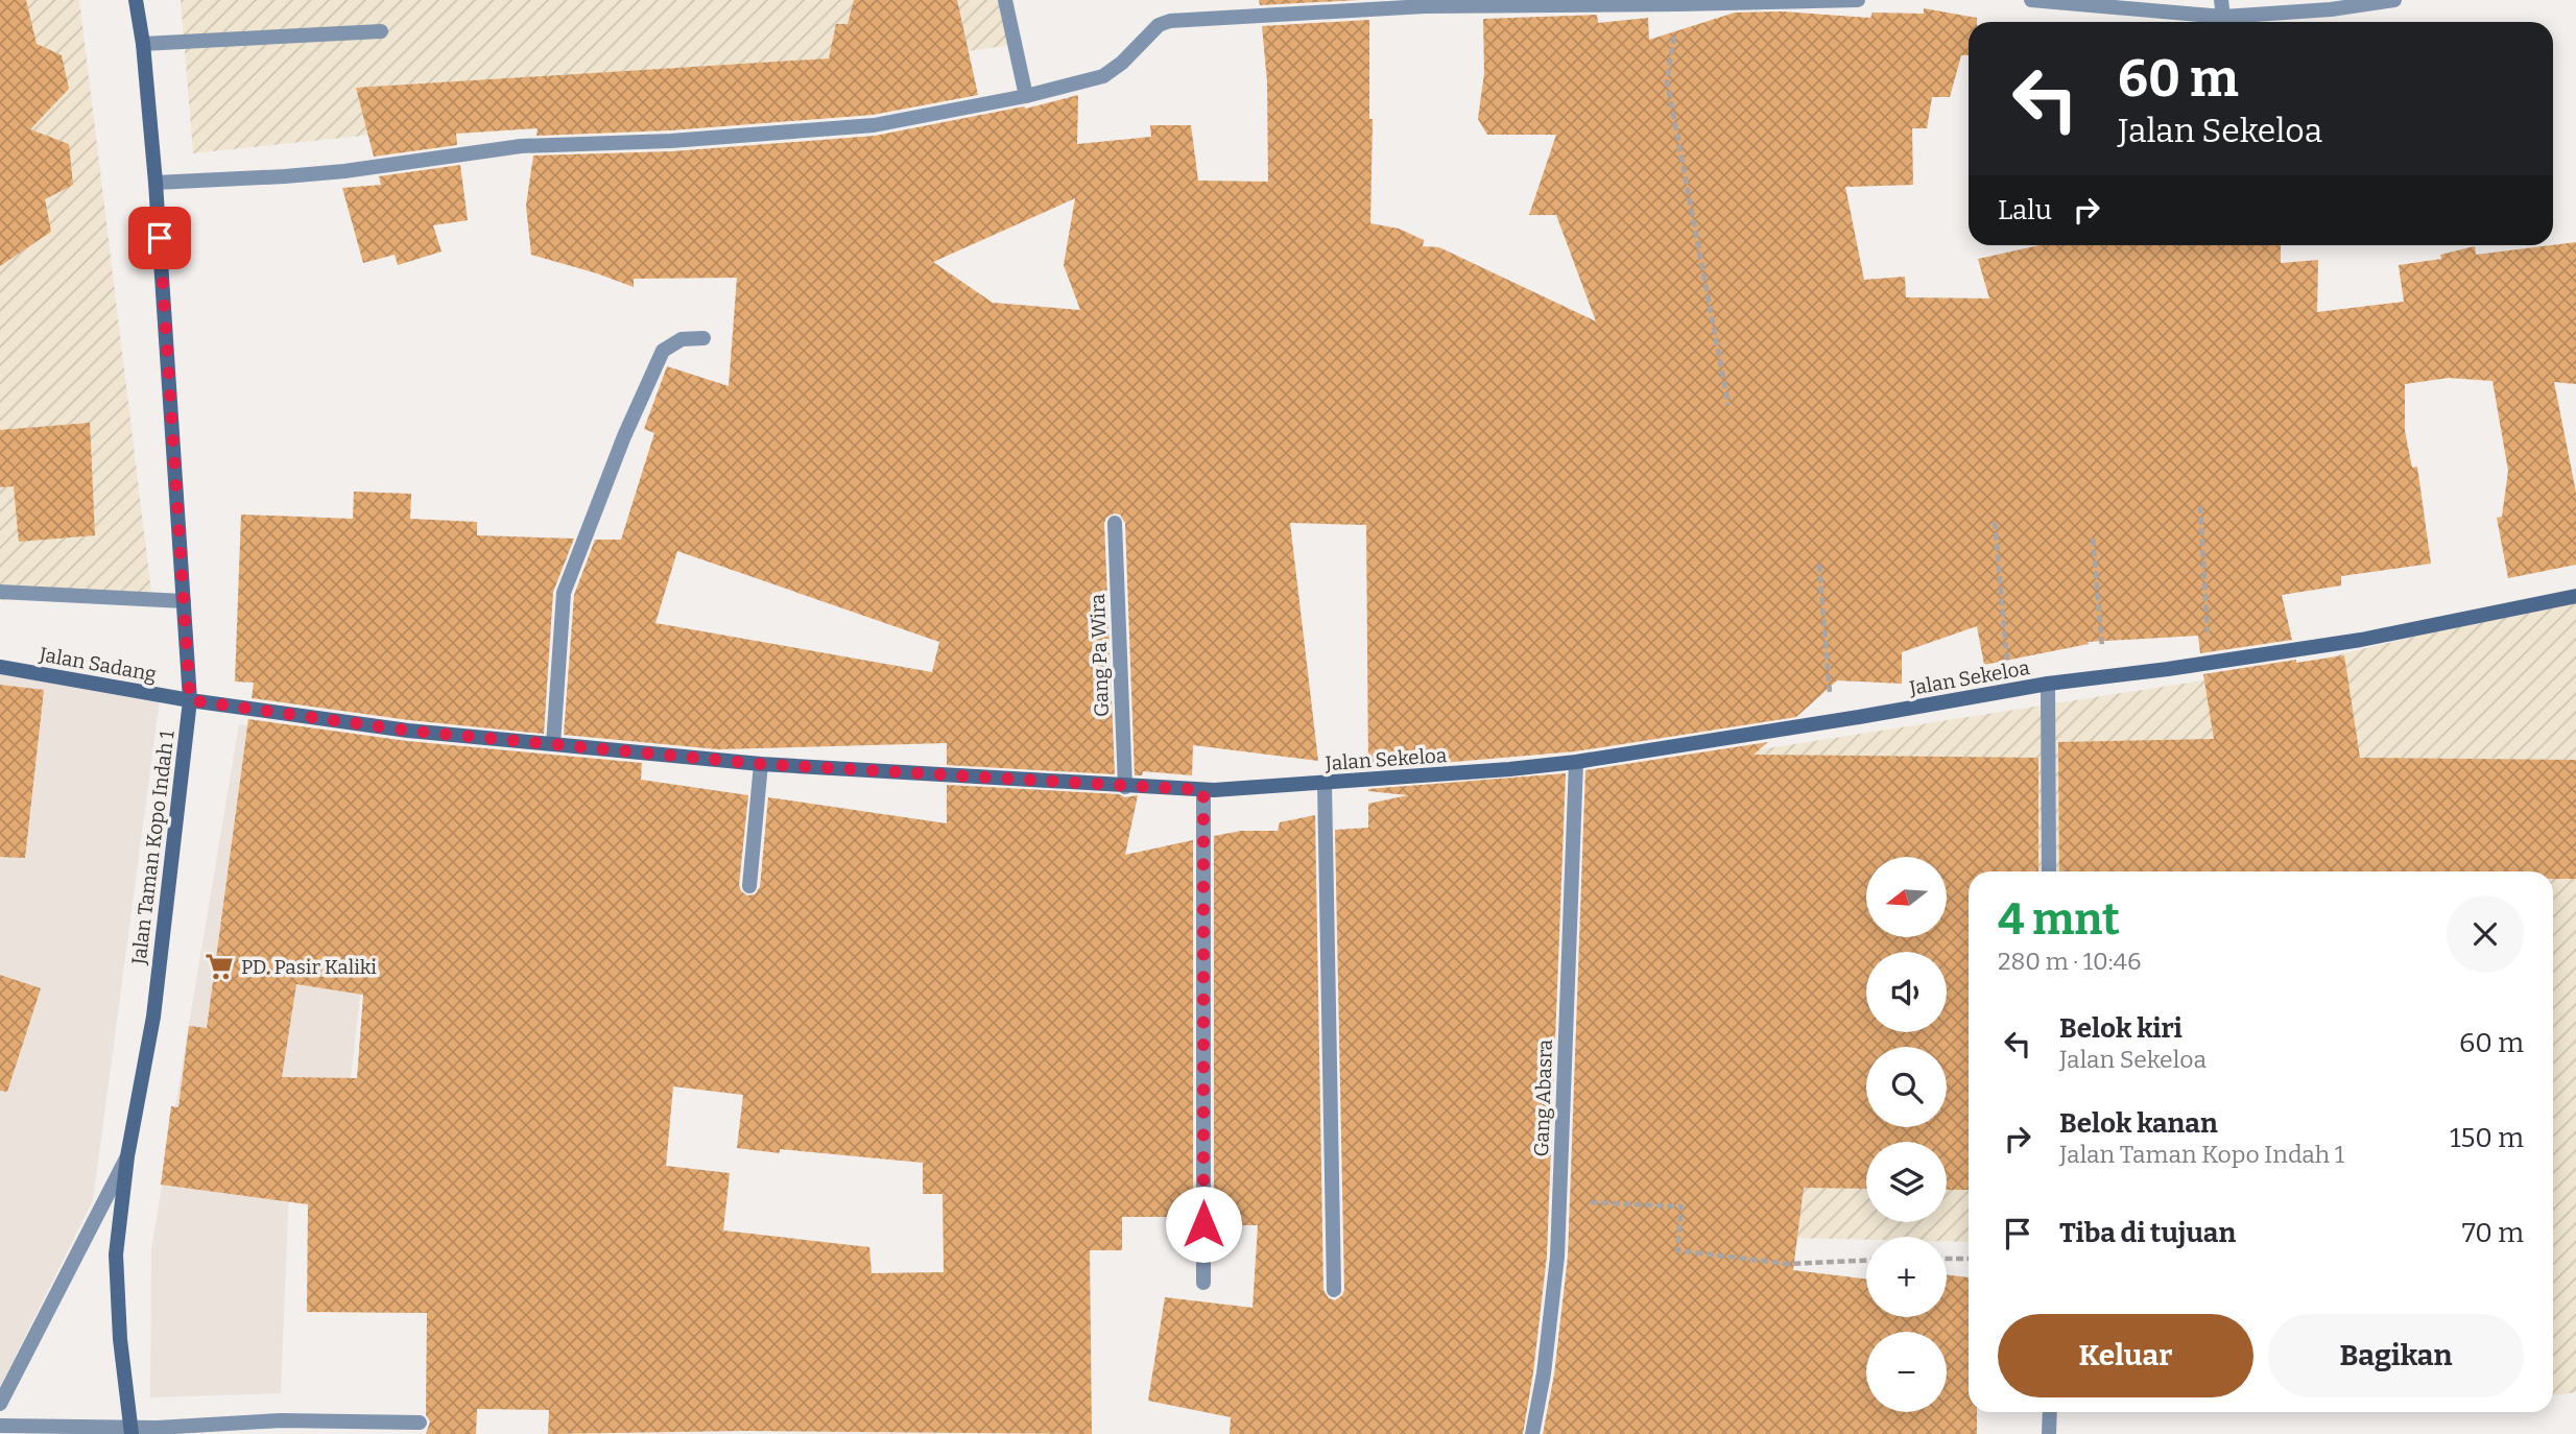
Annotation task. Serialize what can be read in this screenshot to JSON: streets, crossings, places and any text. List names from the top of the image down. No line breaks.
{"streets":{"street":["Gang Pa Wira","Jalan Sadang","Jalan Sekeloa","Jalan Taman Kopo Indah 1","Gang Abasra"]},"crossings":[["Gang Pa Wira","Jalan Sekeloa"],["Jalan Sadang","Jalan Sekeloa"],["Jalan Sadang","Jalan Taman Kopo Indah 1"],["Jalan Sekeloa","Jalan Taman Kopo Indah 1"],["Jalan Sekeloa","Gang Abasra"]],"places":{"supermarket":["PD. Pasir Kaliki"]},"north":"left","page":{"turn":["60 m","Jalan Sekeloa"],"then":"Lalu","map_buttons":["+","−"],"heading":["4 mnt","280 m · 10:46"],"list":[{"name":"Belok kiri","note":"Jalan Sekeloa","value":"60 m"},{"name":"Belok kanan","note":"Jalan Taman Kopo Indah 1","value":"150 m"},{"name":"Tiba di tujuan","value":"70 m"}],"buttons":["Keluar","Bagikan"]}}
